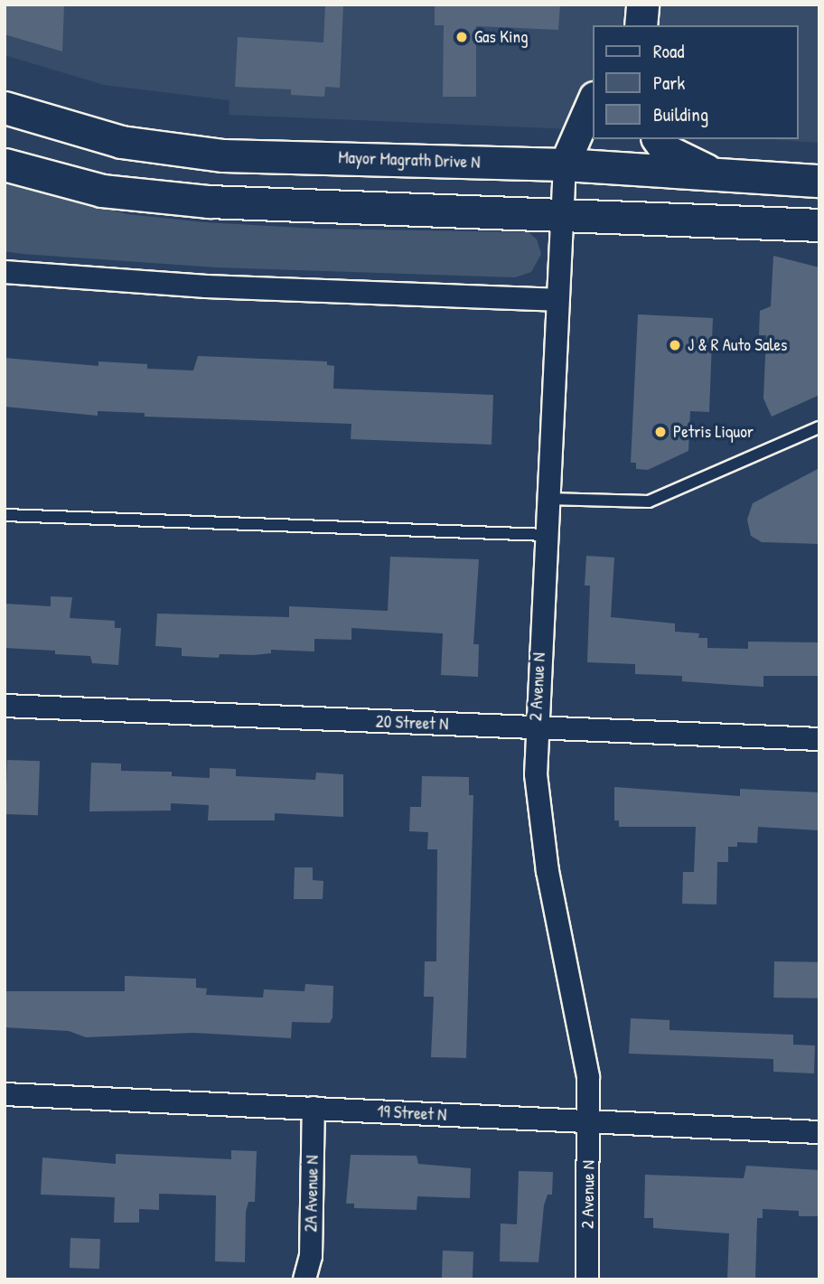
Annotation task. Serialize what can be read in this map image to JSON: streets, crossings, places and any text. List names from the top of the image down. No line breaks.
{"streets":{"main road":["Mayor Magrath Drive N"],"street":["2 Avenue N","20 Street N","19 Street N","2A Avenue N"]},"crossings":[["Mayor Magrath Drive N","2 Avenue N"],["2 Avenue N","20 Street N"],["2 Avenue N","19 Street N"],["19 Street N","2A Avenue N"]],"places":["Gas King","J & R Auto Sales","Petris Liquor"],"legend":["Road","Park","Building"]}
